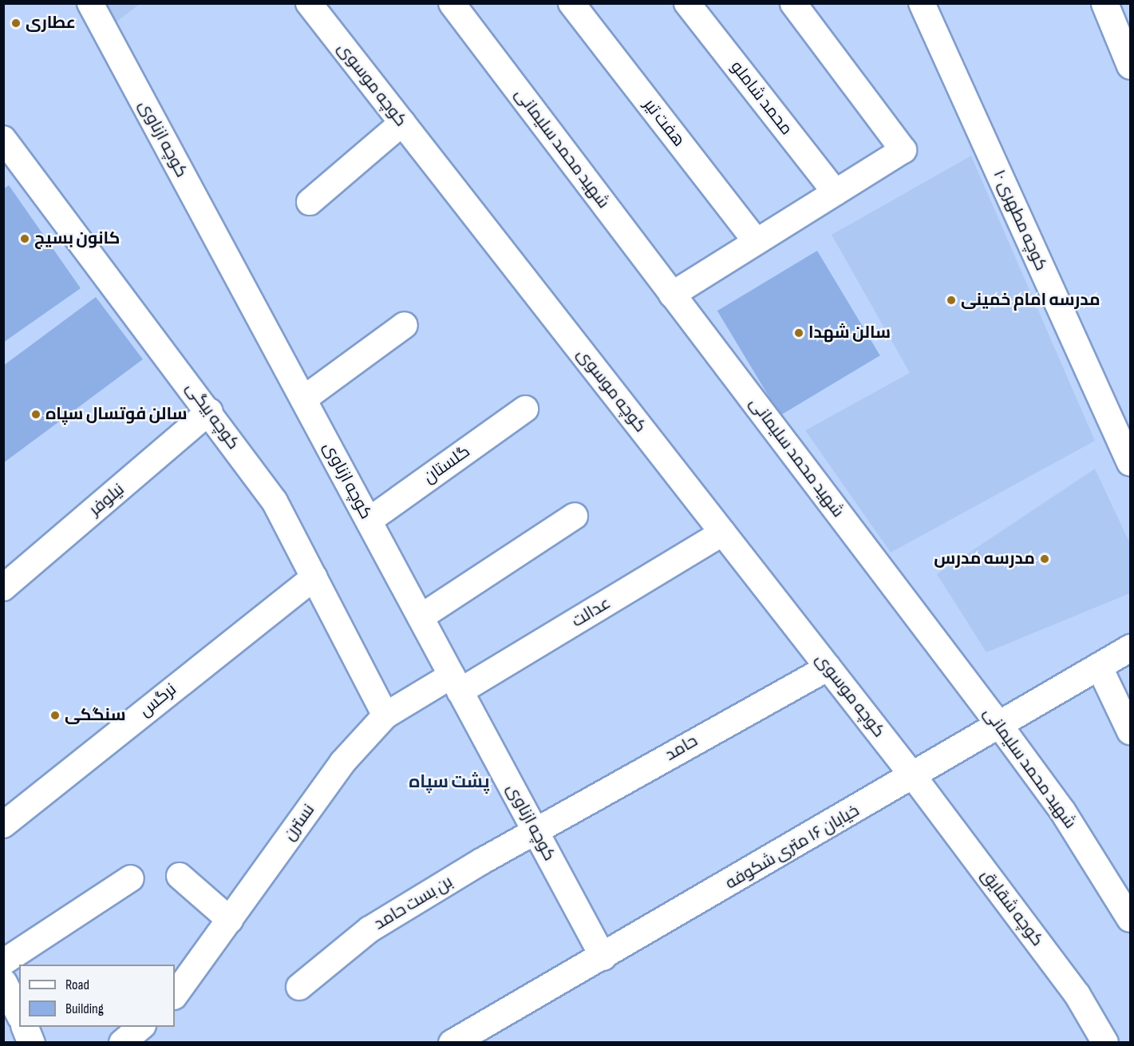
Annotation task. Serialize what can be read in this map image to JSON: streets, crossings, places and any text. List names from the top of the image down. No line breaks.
{"streets":{"street":["کوچه موسوی","محمد شاملو","هفت تیر","کوچه ازناوی","شهید محمد سلیمانی","کوچه مطهری ۱۰","کوچه بیگی","گلستان","نیلوفر","عدالت","نرگس","حامد","نسترن","خیابان ۱۶ متری شکوفه","بن بست حامد","کوچه شقایق"]},"crossings":[["کوچه موسوی","عدالت"],["کوچه موسوی","حامد"],["کوچه موسوی","خیابان ۱۶ متری شکوفه"],["کوچه موسوی","کوچه شقایق"],["کوچه ازناوی","گلستان"],["کوچه ازناوی","عدالت"],["کوچه ازناوی","حامد"],["کوچه ازناوی","نسترن"],["کوچه ازناوی","خیابان ۱۶ متری شکوفه"],["کوچه ازناوی","بن بست حامد"],["شهید محمد سلیمانی","خیابان ۱۶ متری شکوفه"],["کوچه بیگی","نیلوفر"],["کوچه بیگی","نرگس"],["کوچه بیگی","نسترن"],["عدالت","نسترن"],["حامد","بن بست حامد"],["خیابان ۱۶ متری شکوفه","کوچه شقایق"]],"districts":["پشت سپاه"],"places":["عطاری","کانون بسیج","مدرسه امام خمینی","سالن شهدا","سالن فوتسال سپاه","مدرسه مدرس","سنگکی"],"legend":["Road","Building"]}
